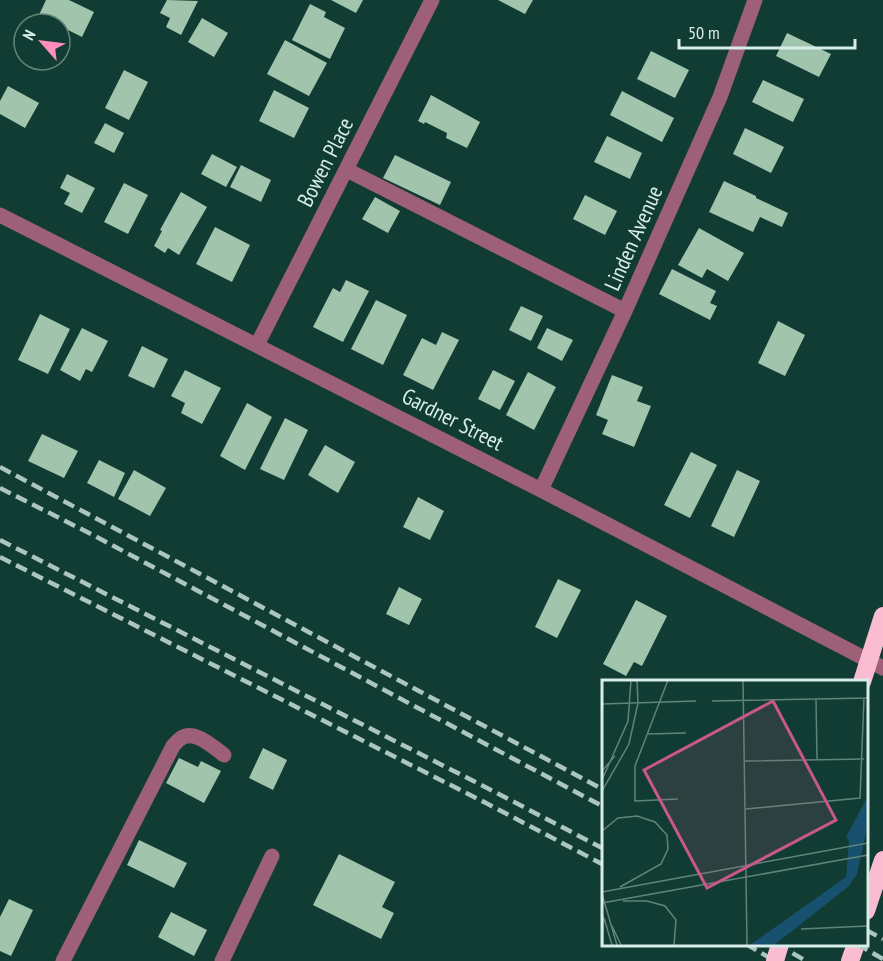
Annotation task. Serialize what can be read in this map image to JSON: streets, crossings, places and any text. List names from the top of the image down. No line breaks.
{"streets":{"street":["Bowen Place","Linden Avenue","Gardner Street"]},"crossings":[["Bowen Place","Gardner Street"],["Linden Avenue","Gardner Street"]],"scale_bar":"50 m","north":"top left"}
